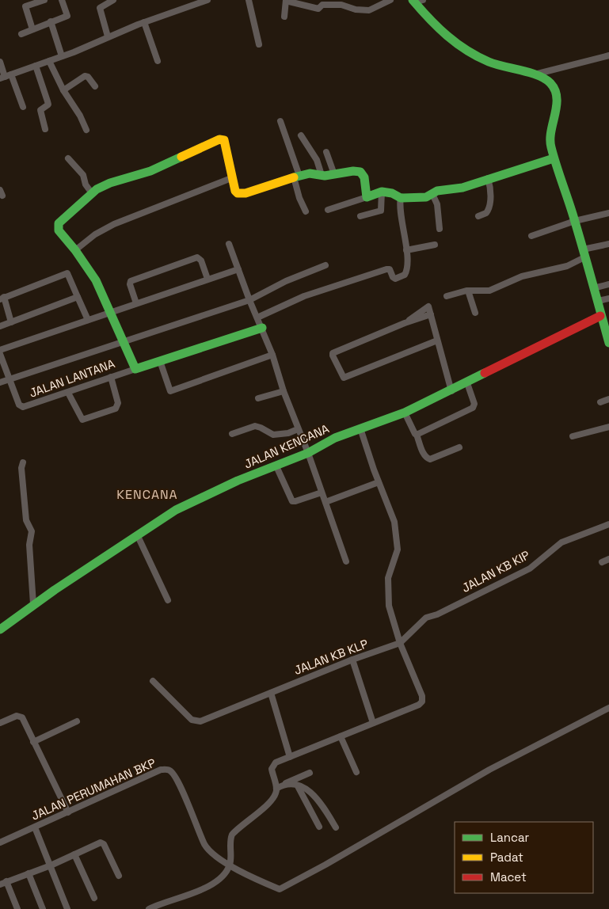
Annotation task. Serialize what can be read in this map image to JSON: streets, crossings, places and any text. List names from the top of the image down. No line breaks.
{"streets":{"street":["JALAN LANTANA","JALAN KENCANA","JALAN KB KIP","JALAN KB KLP","JALAN PERUMAHAN BKP"]},"crossings":[["JALAN KB KIP","JALAN KB KLP"]],"districts":["KENCANA"],"legend":["Lancar","Padat","Macet"]}
